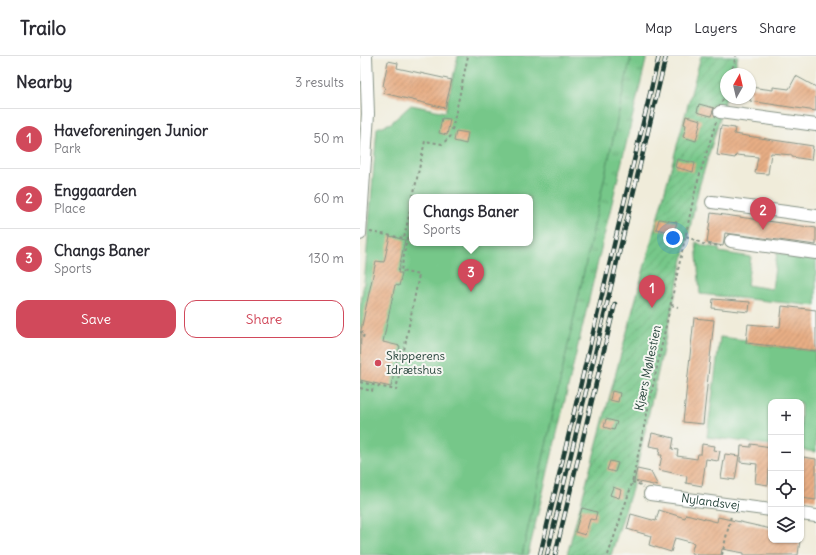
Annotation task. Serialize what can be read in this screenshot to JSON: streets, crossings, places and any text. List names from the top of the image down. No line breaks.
{"streets":{"street":["Nylandsvej"],"path":["Kjærs Møllestien"]},"places":["Skipperens Idrætshus"],"north":"top","page":{"header":"Trailo","nav":["Map","Layers","Share"],"heading":["Nearby","3 results"],"list":[{"mark":"1","name":"Haveforeningen Junior","note":"Park","value":"50 m"},{"mark":"2","name":"Enggaarden","note":"Place","value":"60 m"},{"mark":"3","name":"Changs Baner","note":"Sports","value":"130 m"}],"popup":["Changs Baner","Sports"],"pins":["2","3","1"],"buttons":["Save","Share"],"map_buttons":["+","−"]}}
